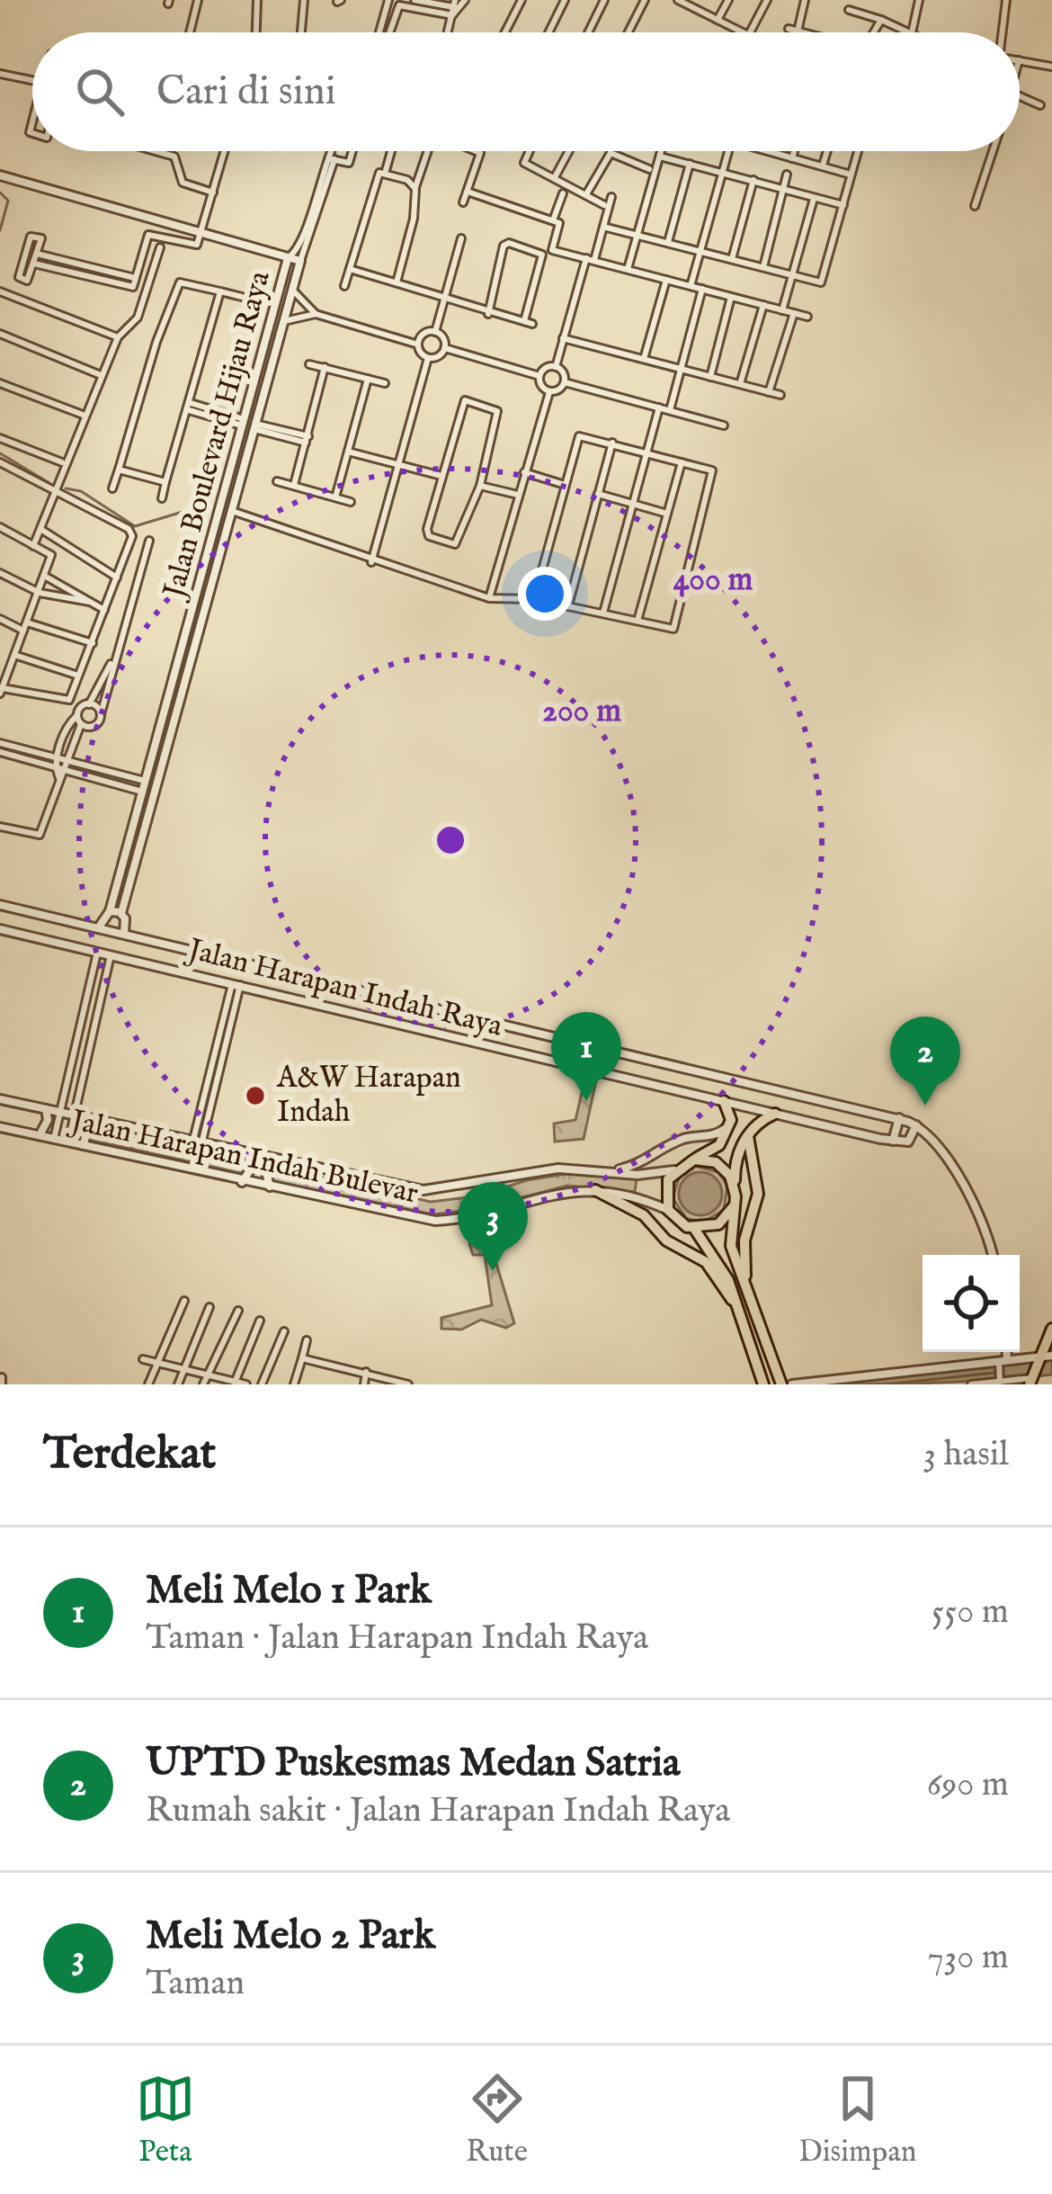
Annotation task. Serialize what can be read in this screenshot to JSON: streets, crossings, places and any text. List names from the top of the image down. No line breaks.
{"streets":{"street":["Jalan Boulevard Hijau Raya","Jalan Harapan Indah Raya","Jalan Harapan Indah Bulevar"]},"crossings":[["Jalan Boulevard Hijau Raya","Jalan Harapan Indah Raya"]],"places":["A&W Harapan Indah"],"page":{"search":"Cari di sini","pins":["1","2","3"],"heading":["Terdekat","3 hasil"],"list":[{"mark":"1","name":"Meli Melo 1 Park","note":"Taman · Jalan Harapan Indah Raya","value":"550 m"},{"mark":"2","name":"UPTD Puskesmas Medan Satria","note":"Rumah sakit · Jalan Harapan Indah Raya","value":"690 m"},{"mark":"3","name":"Meli Melo 2 Park","note":"Taman","value":"730 m"}],"nav":["Peta","Rute","Disimpan"]},"rings":["400 m","200 m"]}
